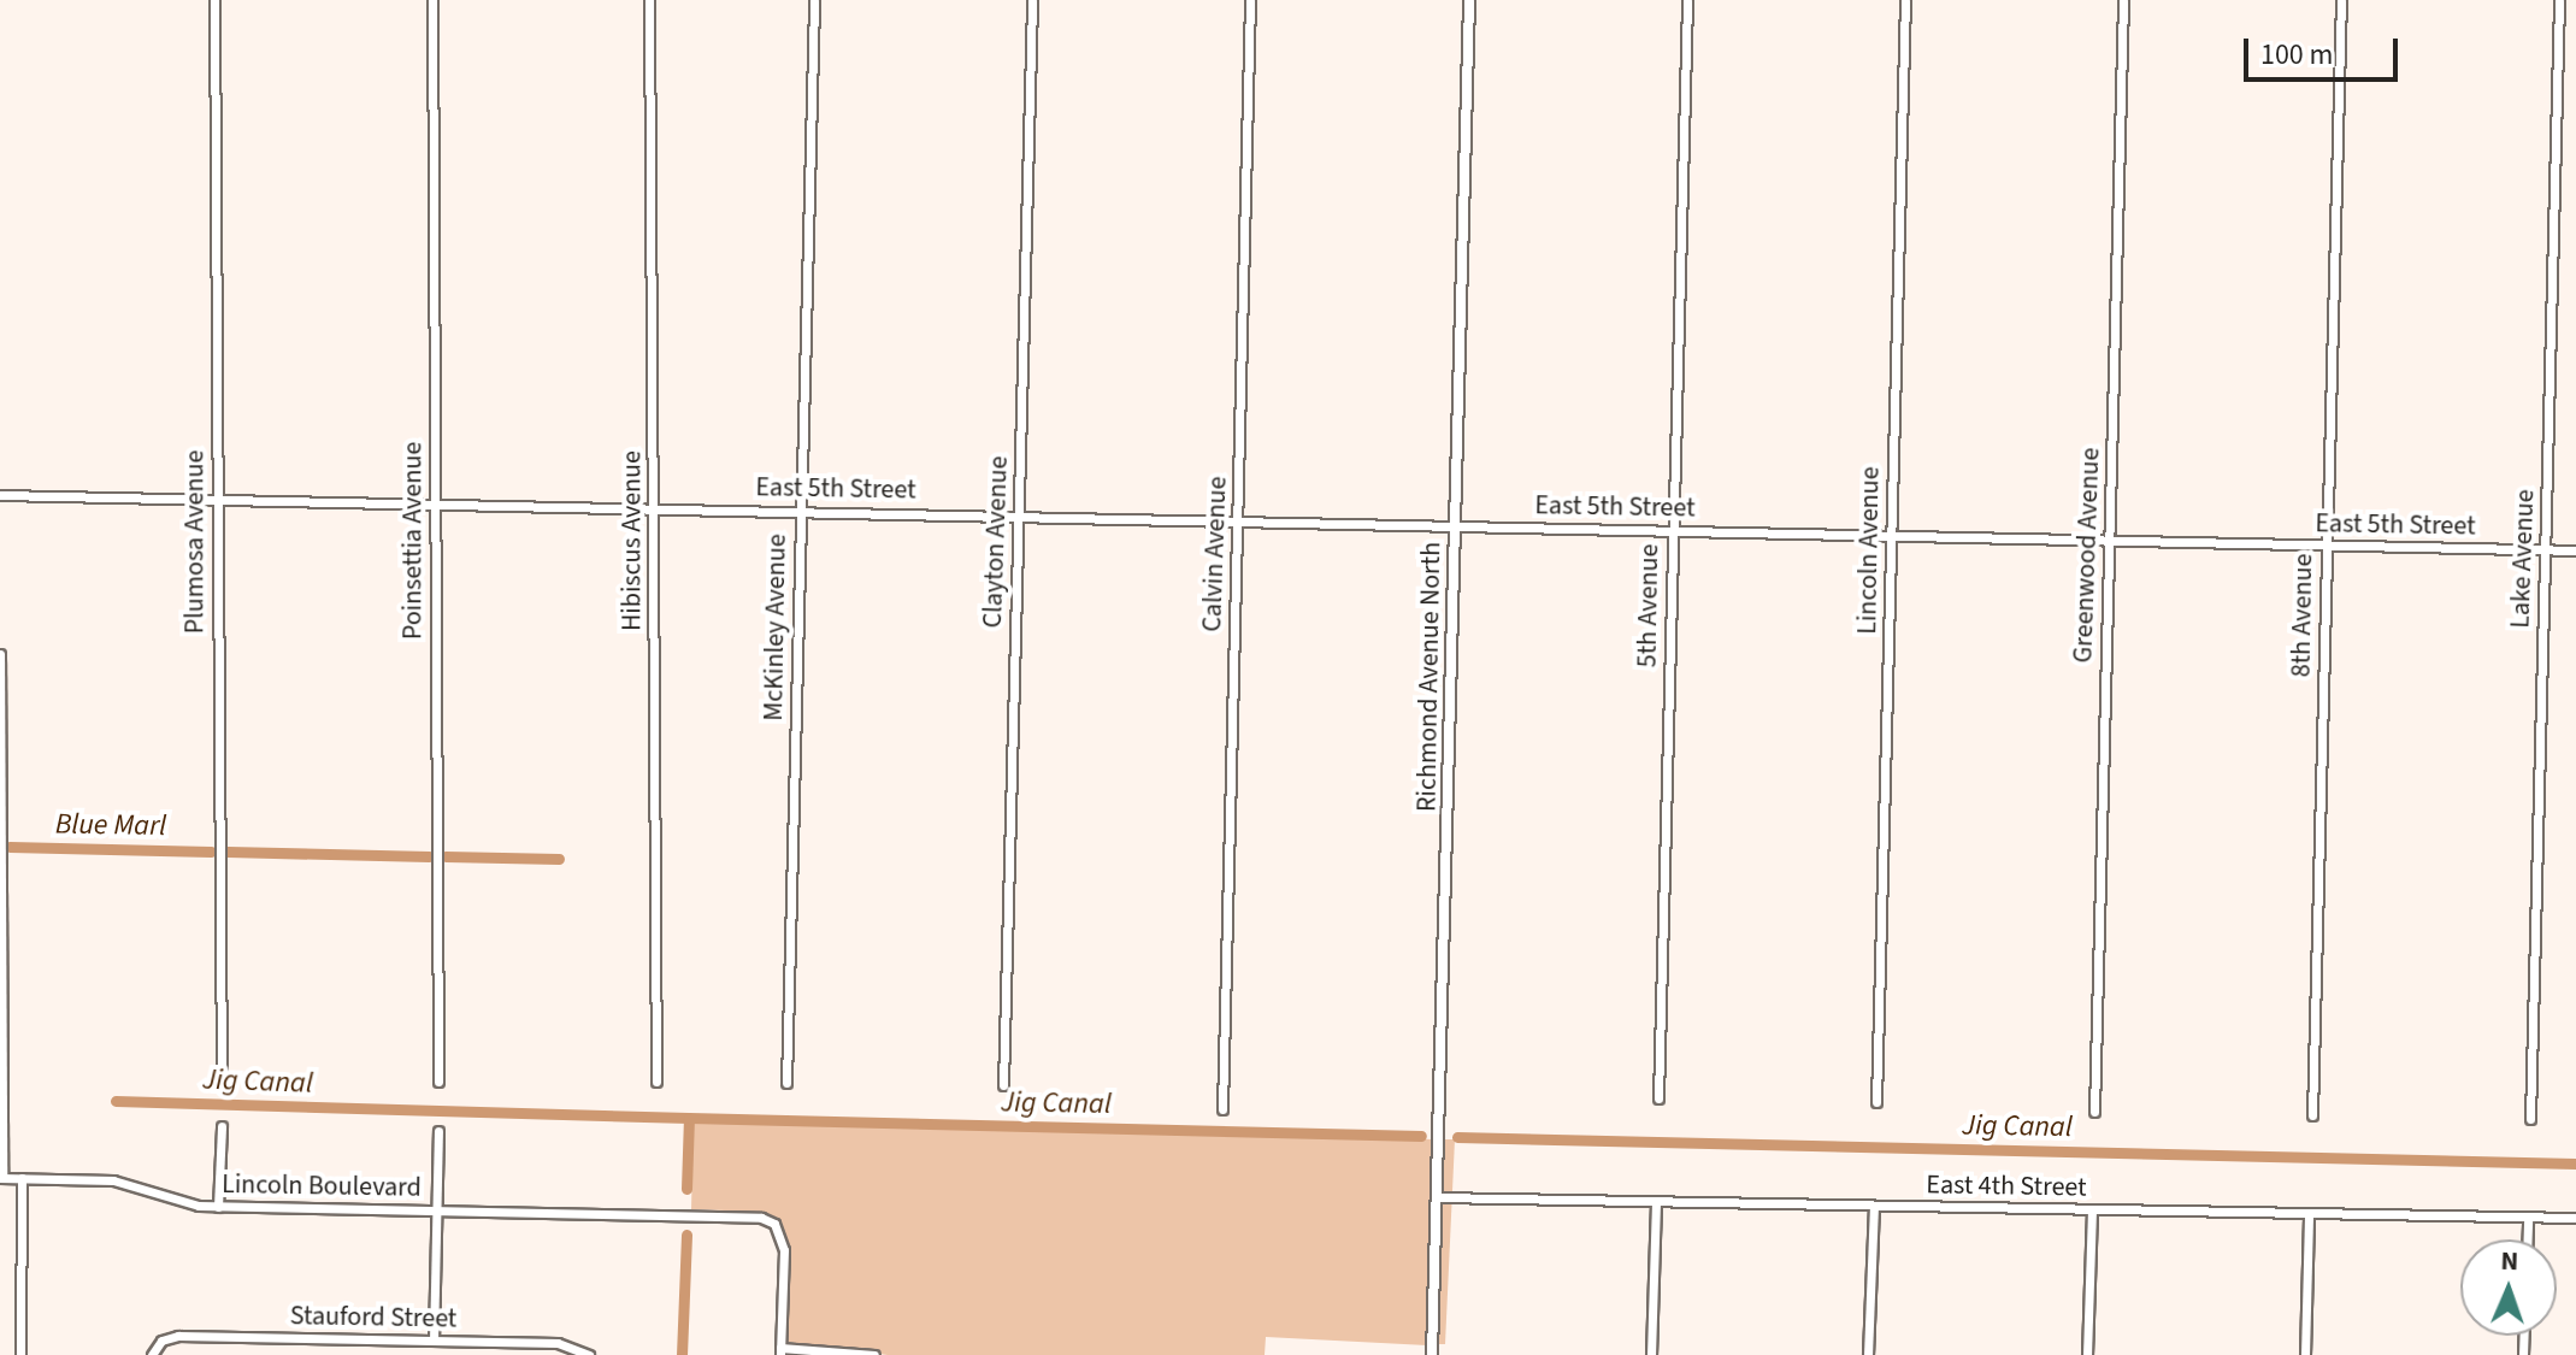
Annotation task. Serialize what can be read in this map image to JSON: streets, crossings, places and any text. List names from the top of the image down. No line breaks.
{"streets":{"street":["East 5th Street","Poinsettia Avenue","Hibiscus Avenue","Plumosa Avenue","Clayton Avenue","Lincoln Avenue","Calvin Avenue","Greenwood Avenue","Lake Avenue","5th Avenue","8th Avenue","McKinley Avenue","Richmond Avenue North","Lincoln Boulevard","East 4th Street","Stauford Street"]},"crossings":[["East 5th Street","Poinsettia Avenue"],["East 5th Street","Hibiscus Avenue"],["East 5th Street","Plumosa Avenue"],["East 5th Street","Clayton Avenue"],["East 5th Street","Lincoln Avenue"],["East 5th Street","Calvin Avenue"],["East 5th Street","Greenwood Avenue"],["East 5th Street","Lake Avenue"],["East 5th Street","5th Avenue"],["East 5th Street","8th Avenue"],["East 5th Street","McKinley Avenue"],["East 5th Street","Richmond Avenue North"],["Richmond Avenue North","East 4th Street"]],"water":["Blue Marl","Jig Canal"],"scale_bar":"100 m","north":"top"}
